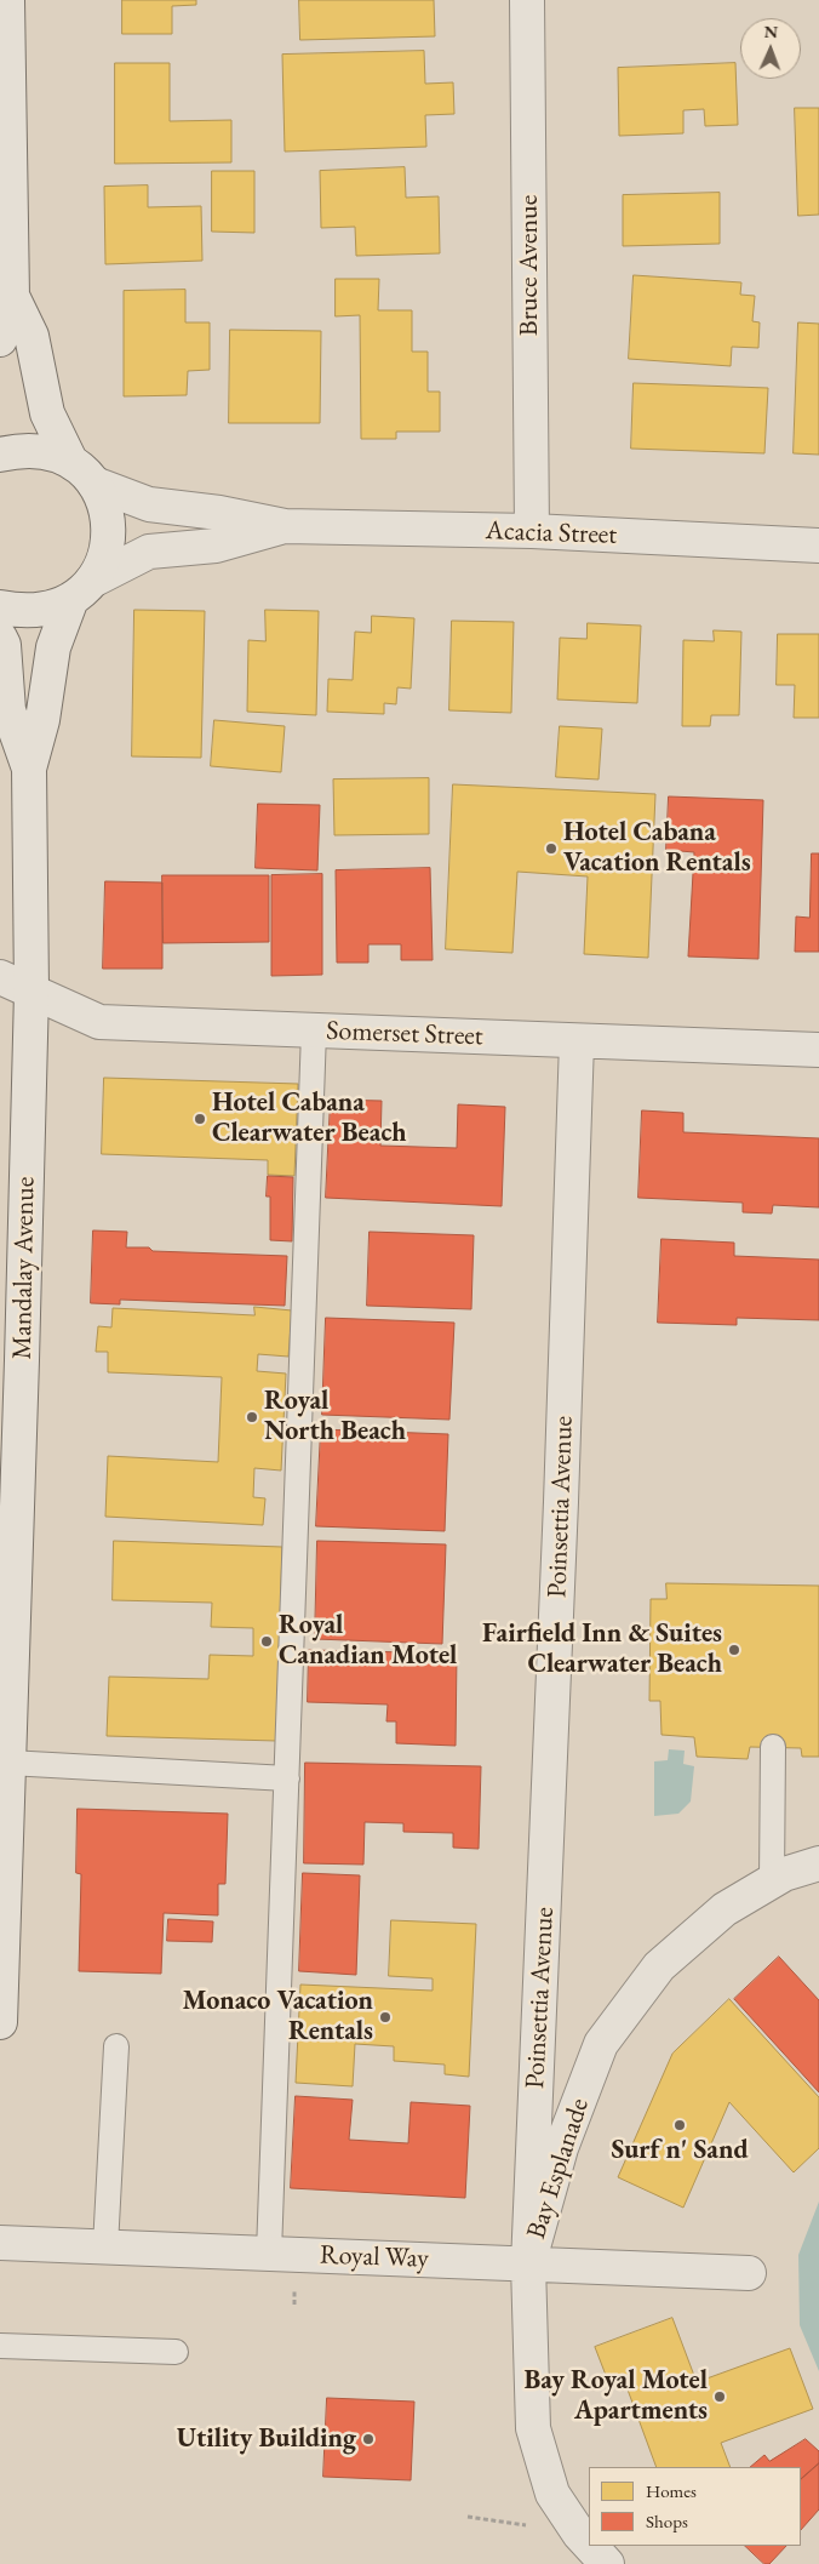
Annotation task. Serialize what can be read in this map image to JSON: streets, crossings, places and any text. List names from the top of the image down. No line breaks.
{"streets":{"street":["Bruce Avenue","Acacia Street","Somerset Street","Mandalay Avenue","Poinsettia Avenue","Bay Esplanade","Royal Way"]},"crossings":[["Bruce Avenue","Acacia Street"],["Acacia Street","Mandalay Avenue"],["Somerset Street","Mandalay Avenue"],["Somerset Street","Poinsettia Avenue"],["Poinsettia Avenue","Bay Esplanade"],["Poinsettia Avenue","Royal Way"],["Bay Esplanade","Royal Way"]],"places":["Hotel Cabana Vacation Rentals","Hotel Cabana Clearwater Beach","Royal North Beach","Royal Canadian Motel","Fairfield Inn & Suites Clearwater Beach","Monaco Vacation Rentals","Surf n' Sand","Bay Royal Motel Apartments","Utility Building"],"legend":["Homes","Shops"],"north":"top"}
